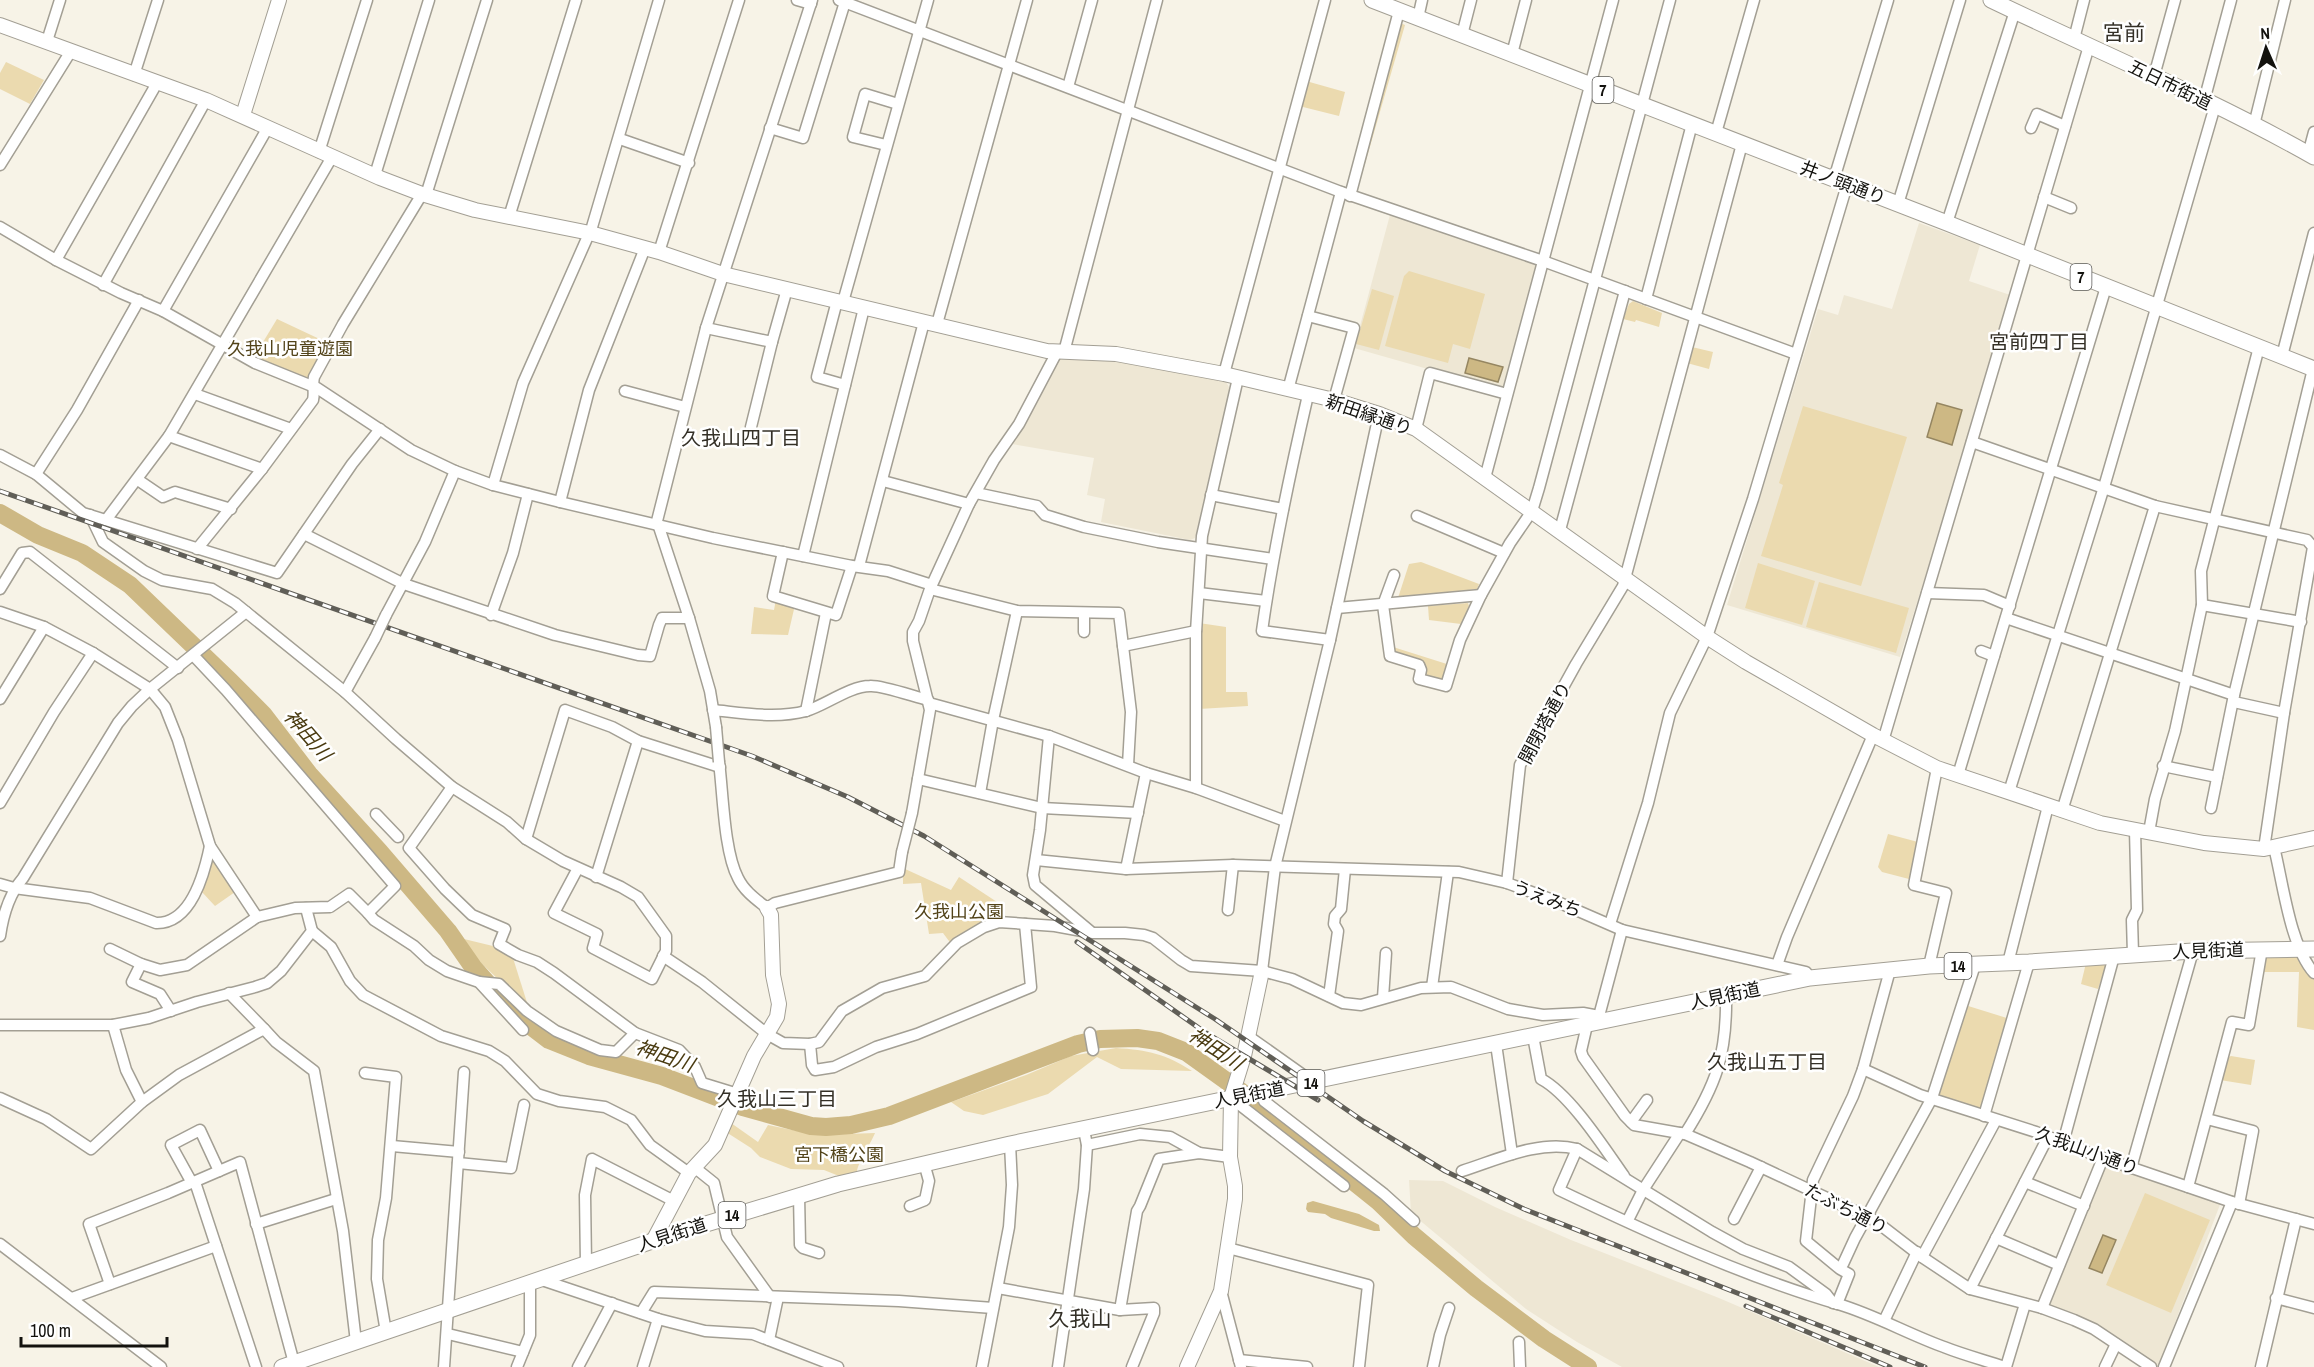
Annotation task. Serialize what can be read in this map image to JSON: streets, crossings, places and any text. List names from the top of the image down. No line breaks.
{"streets":{"main road":["五日市街道","7","井ノ頭通り","人見街道","14"],"street":["新田縁通り","開閉塔通り","うえみち","久我山小通り","たぶち通り"]},"crossings":[["井ノ頭通り","開閉塔通り"],["新田縁通り","開閉塔通り"],["開閉塔通り","うえみち"],["うえみち","人見街道"]],"districts":["宮前","宮前四丁目","久我山四丁目","久我山五丁目","久我山三丁目","久我山"],"water":["神田川"],"parks":["久我山児童遊園","久我山公園","宮下橋公園"],"scale_bar":"100 m","north":"top"}
